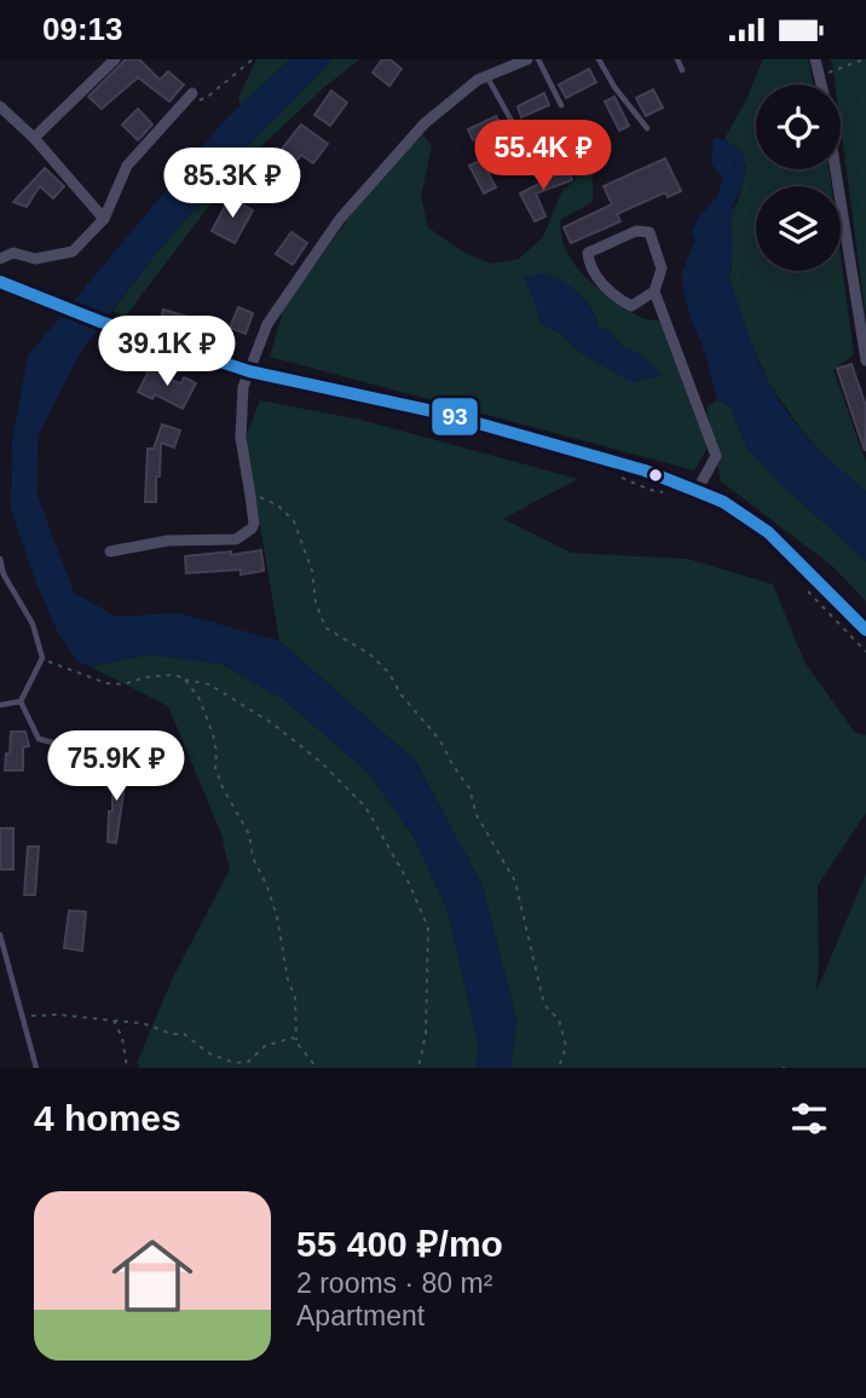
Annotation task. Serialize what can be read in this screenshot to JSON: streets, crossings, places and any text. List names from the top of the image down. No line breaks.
{"lines":["transit line 93"],"page":{"status":"09:13","price":["55.4K ₽","85.3K ₽","39.1K ₽","75.9K ₽"],"heading":"4 homes","list":[{"name":"55 400 ₽/mo","note":"2 rooms · 80 m² · Apartment"}]}}
